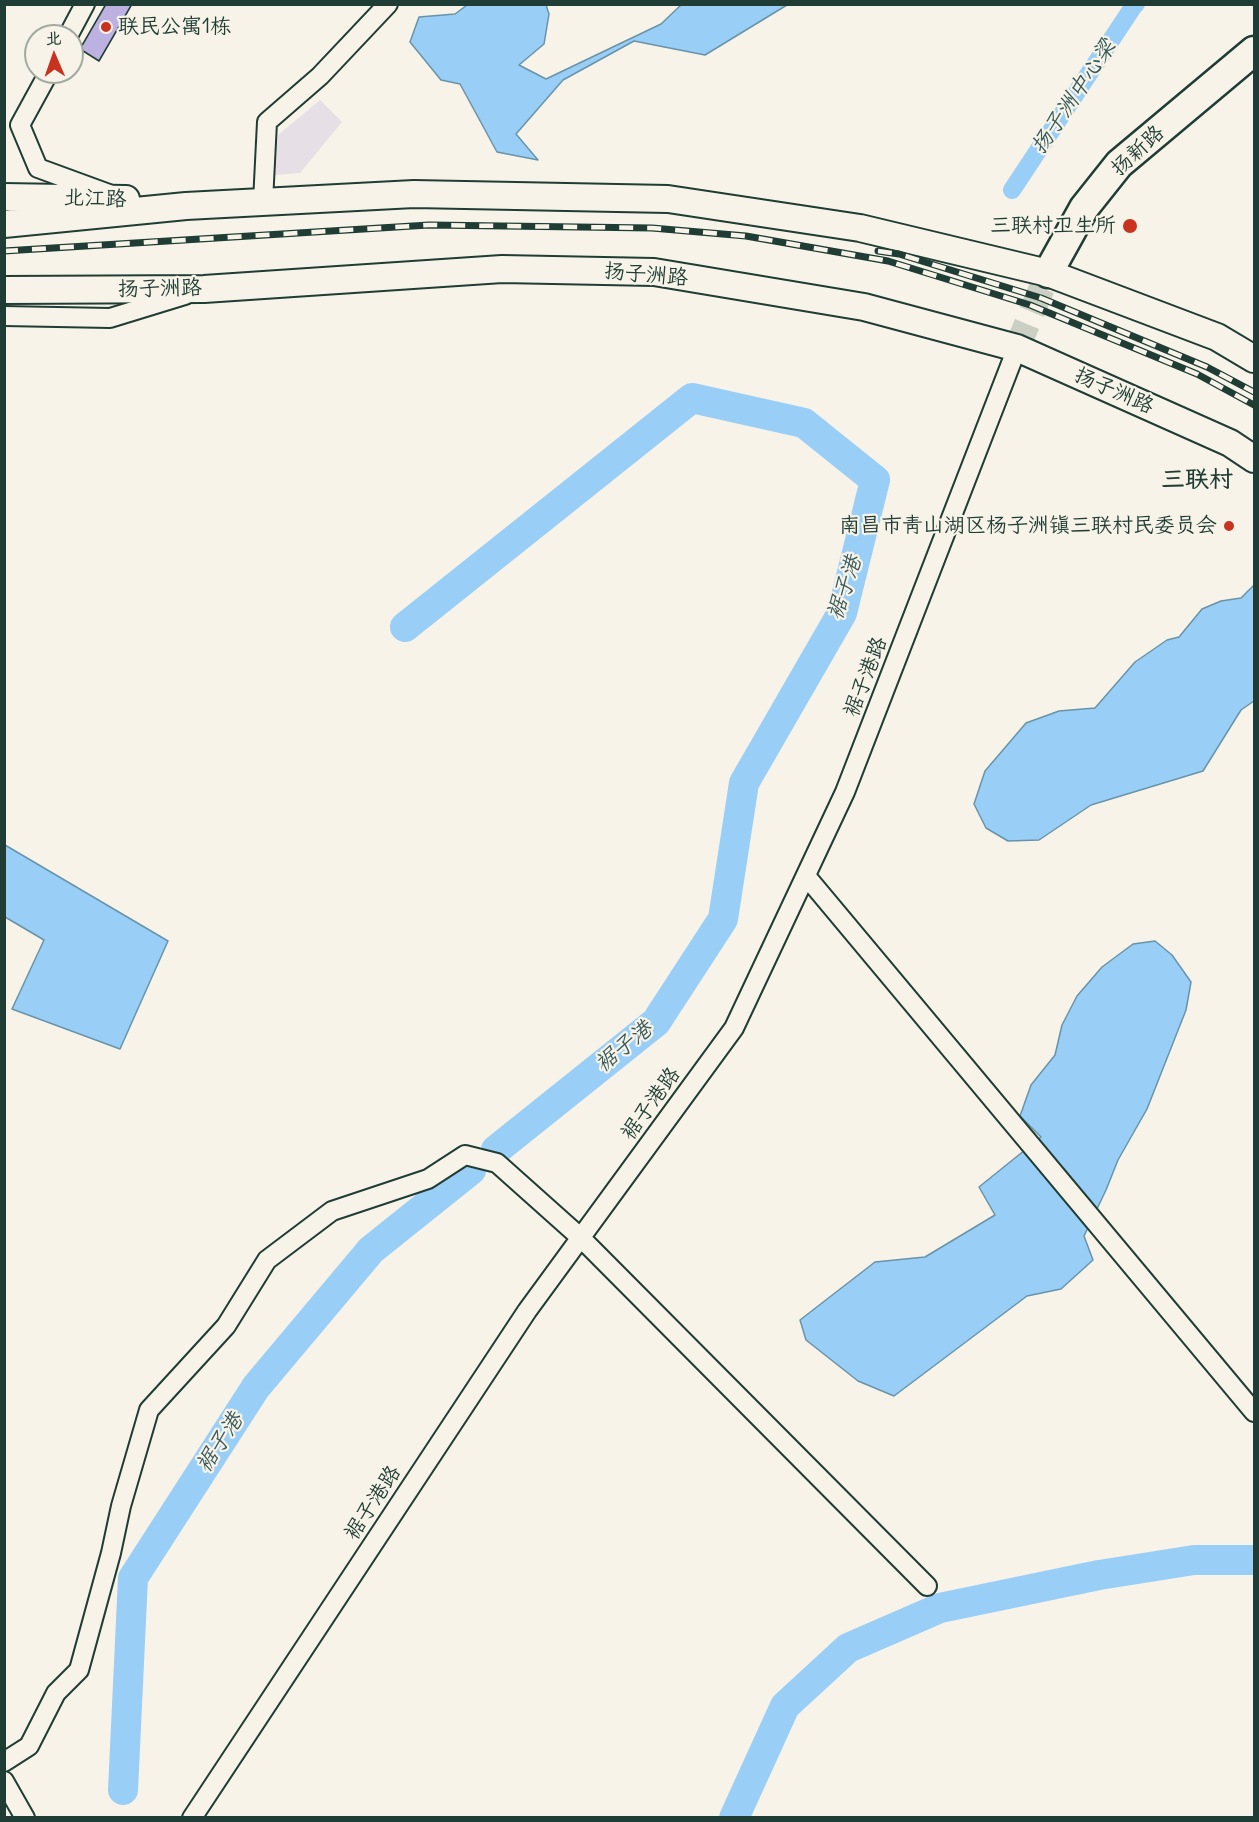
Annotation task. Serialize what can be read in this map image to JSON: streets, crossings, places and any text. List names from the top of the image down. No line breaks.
{"streets":{"main road":["扬新路","北江路","扬子洲路"],"street":["裾子港路"]},"crossings":[["扬子洲路","裾子港路"]],"districts":["三联村"],"water":["扬子洲中心梁","裾子港"],"places":["联民公寓1栋","三联村卫生所","南昌市青山湖区杨子洲镇三联村民委员会"],"north":"top"}
